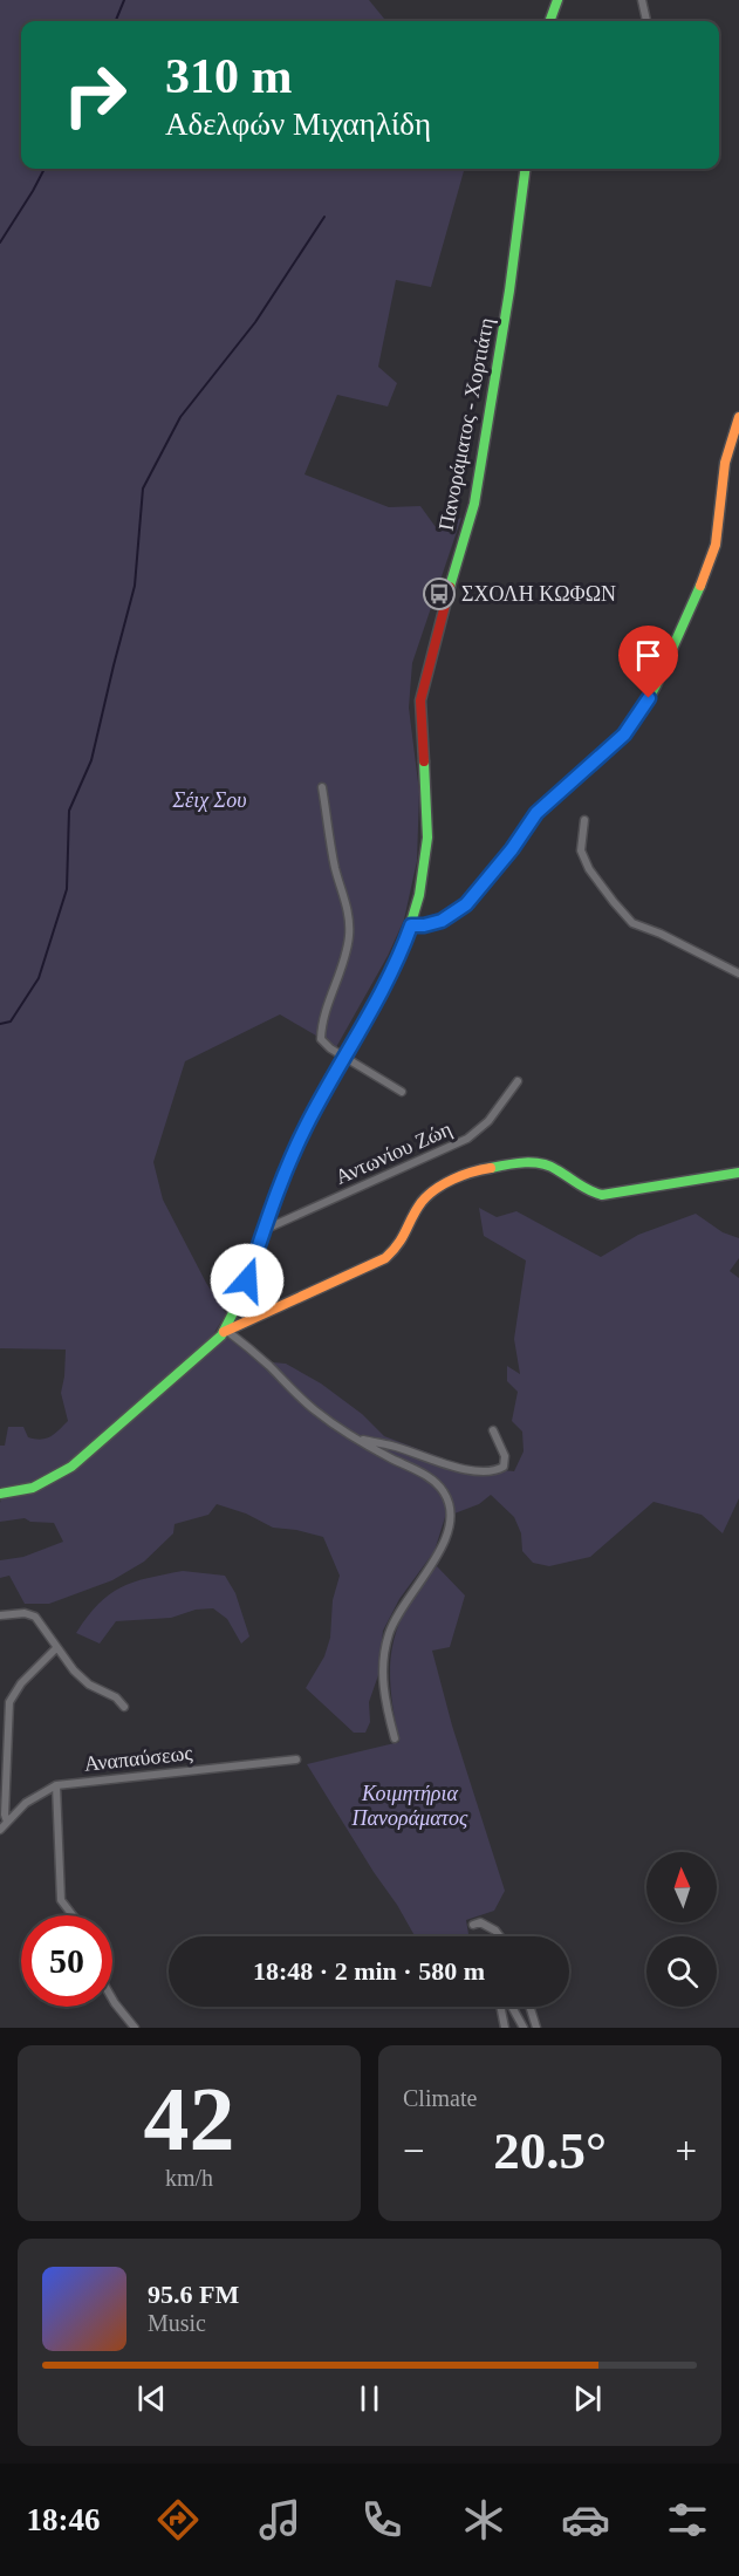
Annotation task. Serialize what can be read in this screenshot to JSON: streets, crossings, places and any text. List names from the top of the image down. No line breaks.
{"streets":{"main road":["Πανοράματος - Χορτιάτη"],"street":["Αντωνίου Ζώη","Αναπαύσεως"]},"crossings":[["Πανοράματος - Χορτιάτη","Αντωνίου Ζώη"]],"parks":["Σέιχ Σου","Κοιμητήρια Πανοράματος"],"places":{"bus stop":["ΣΧΟΛΗ ΚΩΦΩΝ"]},"north":"top","page":{"turn":["310 m","Αδελφών Μιχαηλίδη"],"limit":"50","trip":"18:48 · 2 min · 580 m","tile":[["42","km/h"],"Climate"],"heat":["−","20.5°","+"],"song":["95.6 FM","Music"],"tabs":"18:46"}}
